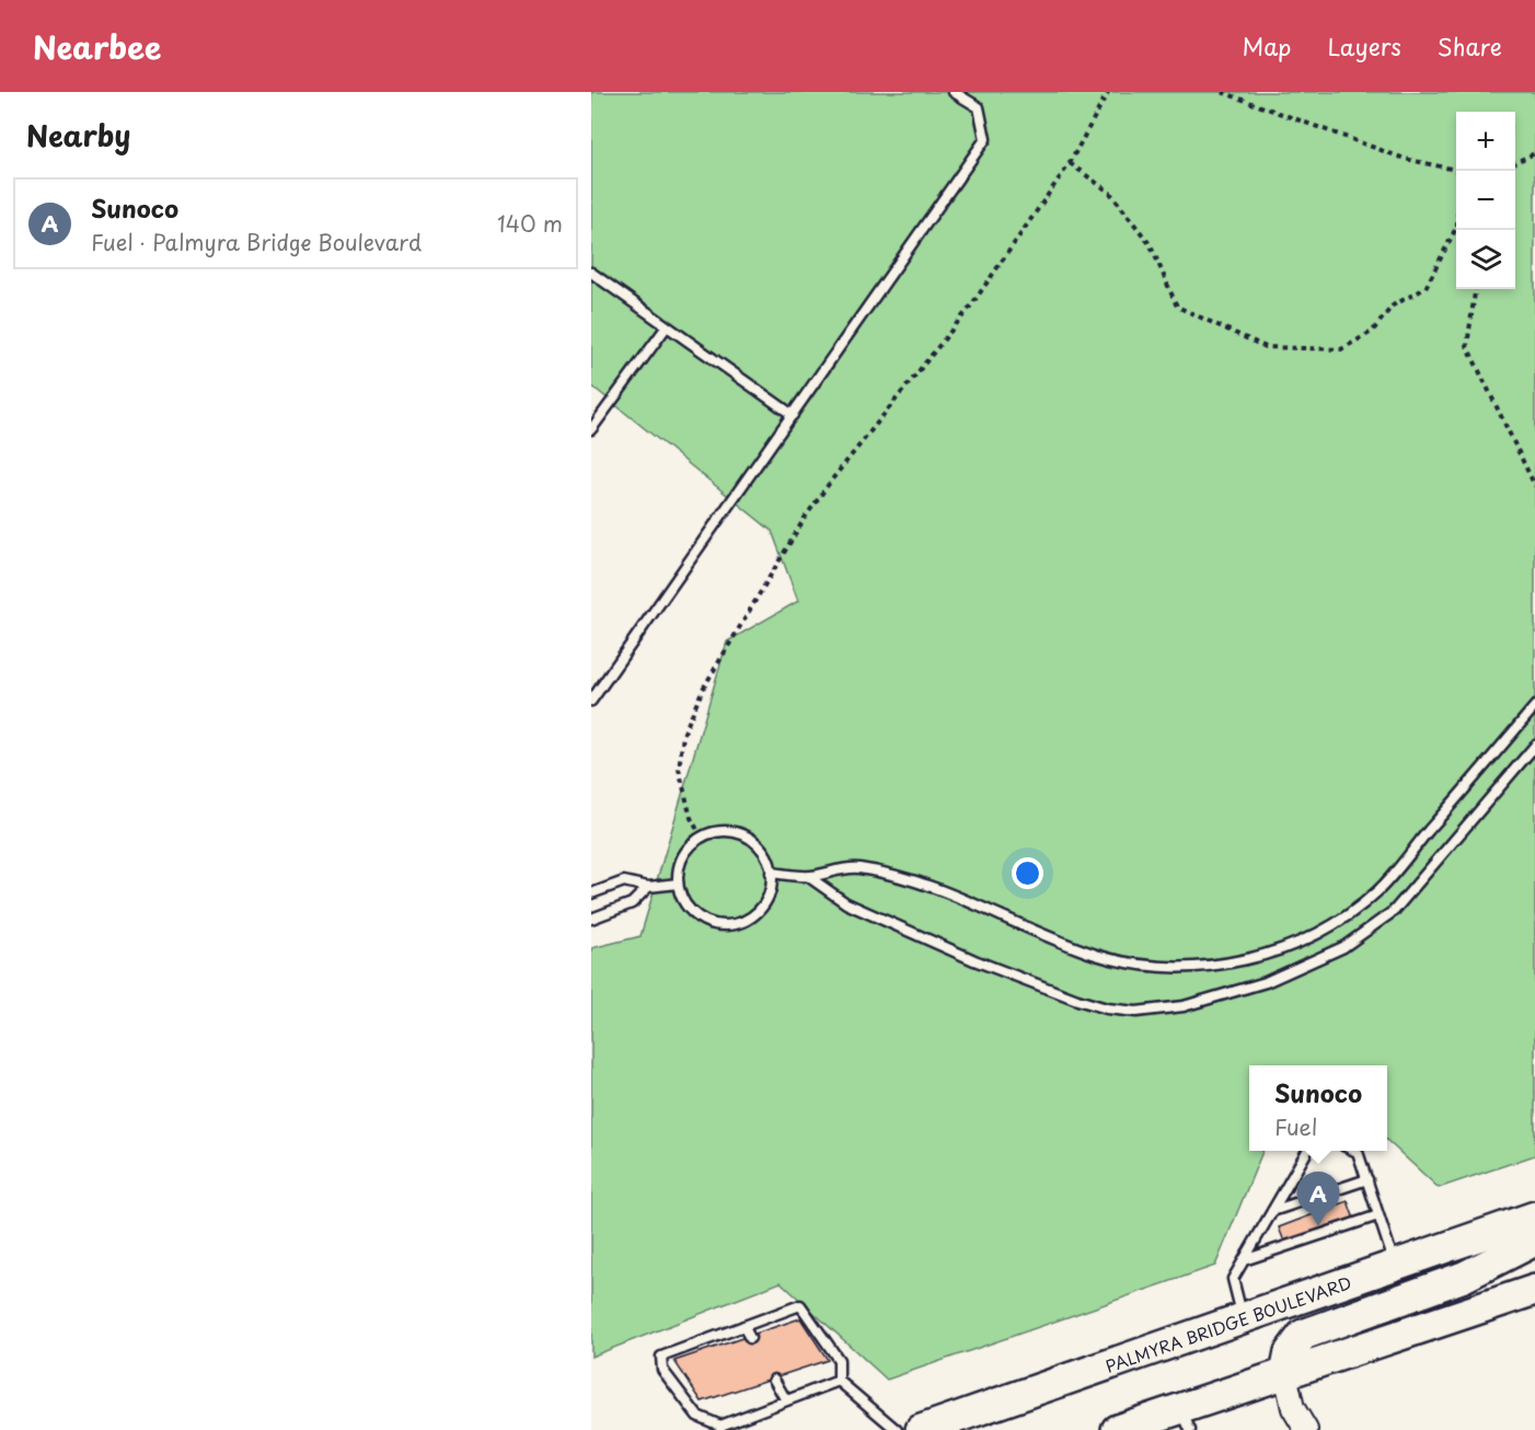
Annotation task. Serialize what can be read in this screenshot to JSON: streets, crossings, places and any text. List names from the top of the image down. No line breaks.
{"streets":{"highway":["PALMYRA BRIDGE BOULEVARD"]},"page":{"header":"Nearbee","nav":["Map","Layers","Share"],"heading":"Nearby","map_buttons":["+","−"],"list":[{"mark":"A","name":"Sunoco","note":"Fuel · Palmyra Bridge Boulevard","value":"140 m"}],"popup":["Sunoco","Fuel"],"pins":"A"}}
